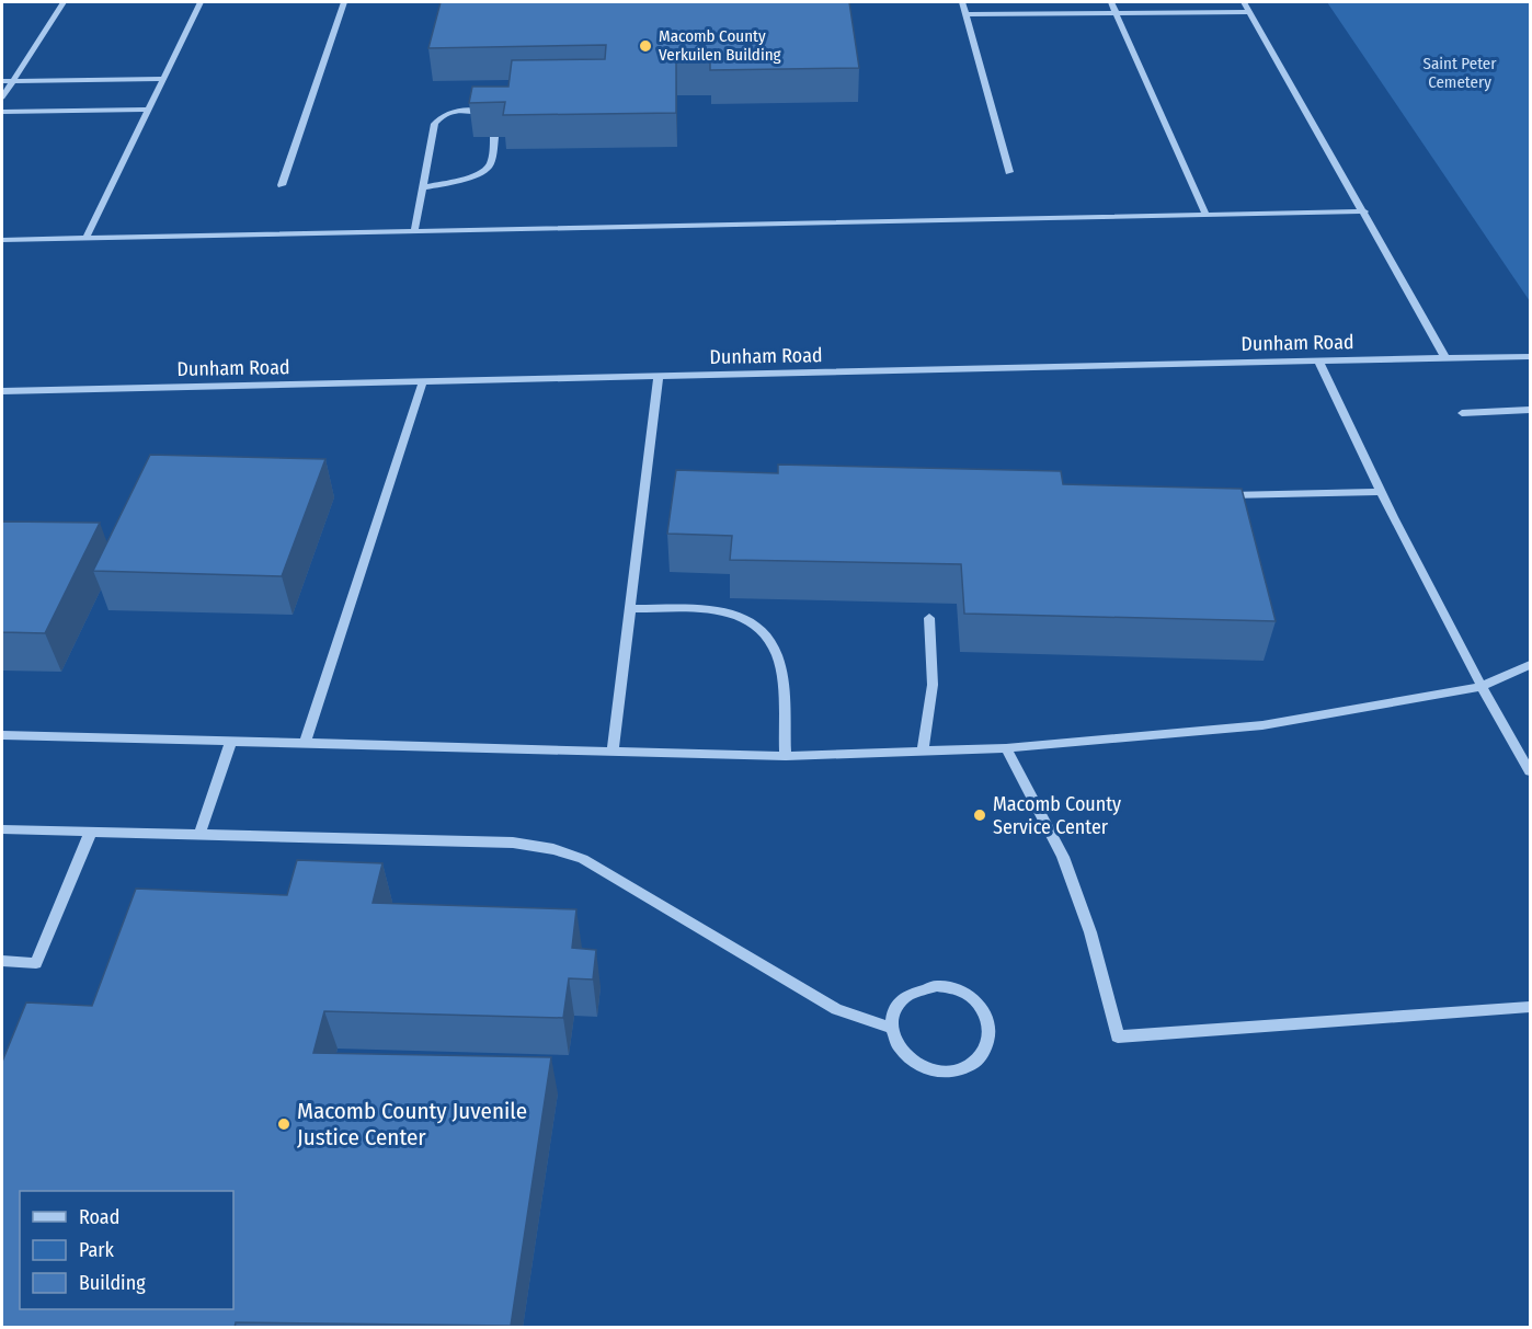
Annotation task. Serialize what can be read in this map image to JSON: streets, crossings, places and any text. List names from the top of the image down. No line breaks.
{"streets":{"street":["Dunham Road"]},"parks":["Saint Peter Cemetery"],"places":["Macomb County Verkuilen Building","Macomb County Service Center","Macomb County Juvenile Justice Center"],"legend":["Road","Park","Building"]}
